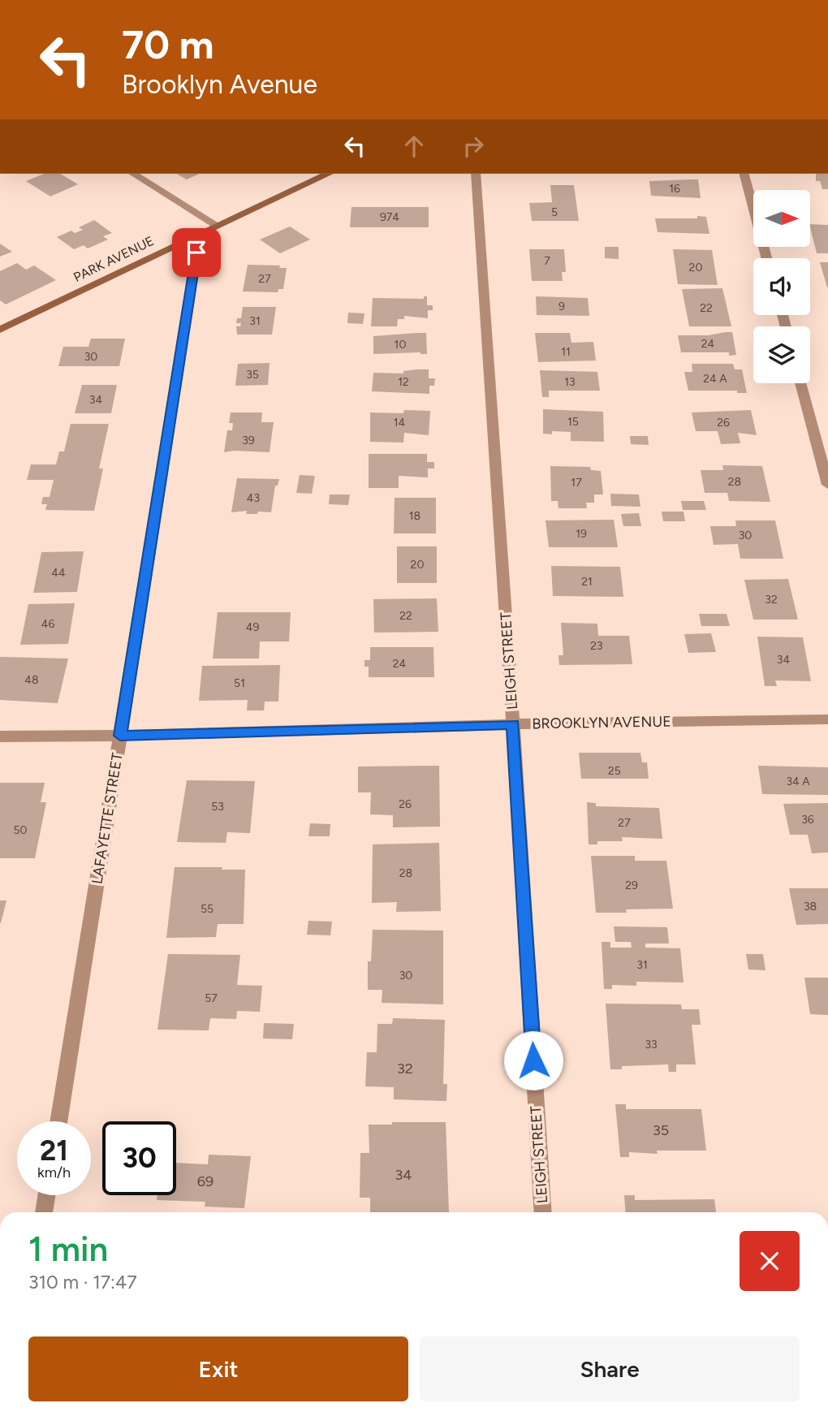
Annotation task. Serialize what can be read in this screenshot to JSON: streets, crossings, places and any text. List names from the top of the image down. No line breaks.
{"streets":{"main road":["PARK AVENUE"],"street":["LEIGH STREET","BROOKLYN AVENUE","LAFAYETTE STREET"]},"crossings":[["PARK AVENUE","LAFAYETTE STREET"],["LEIGH STREET","BROOKLYN AVENUE"],["BROOKLYN AVENUE","LAFAYETTE STREET"]],"house_numbers":["16","5","974","7","20","27","9","22","31","24","10","11","30","35","24 A","12","13","34","15","14","26","39","28","17","43","18","19","30","20","44","21","32","22","46","49","23","34","24","48","51","25","34 A","26","53","36","27","50","28","29","38","55","31","30","57","33","32","35","34","69"],"north":"right","page":{"turn":["70 m","Brooklyn Avenue"],"speed":"21 km/h","limit":"30","heading":["1 min","310 m · 17:47"],"buttons":["Exit","Share"]}}
